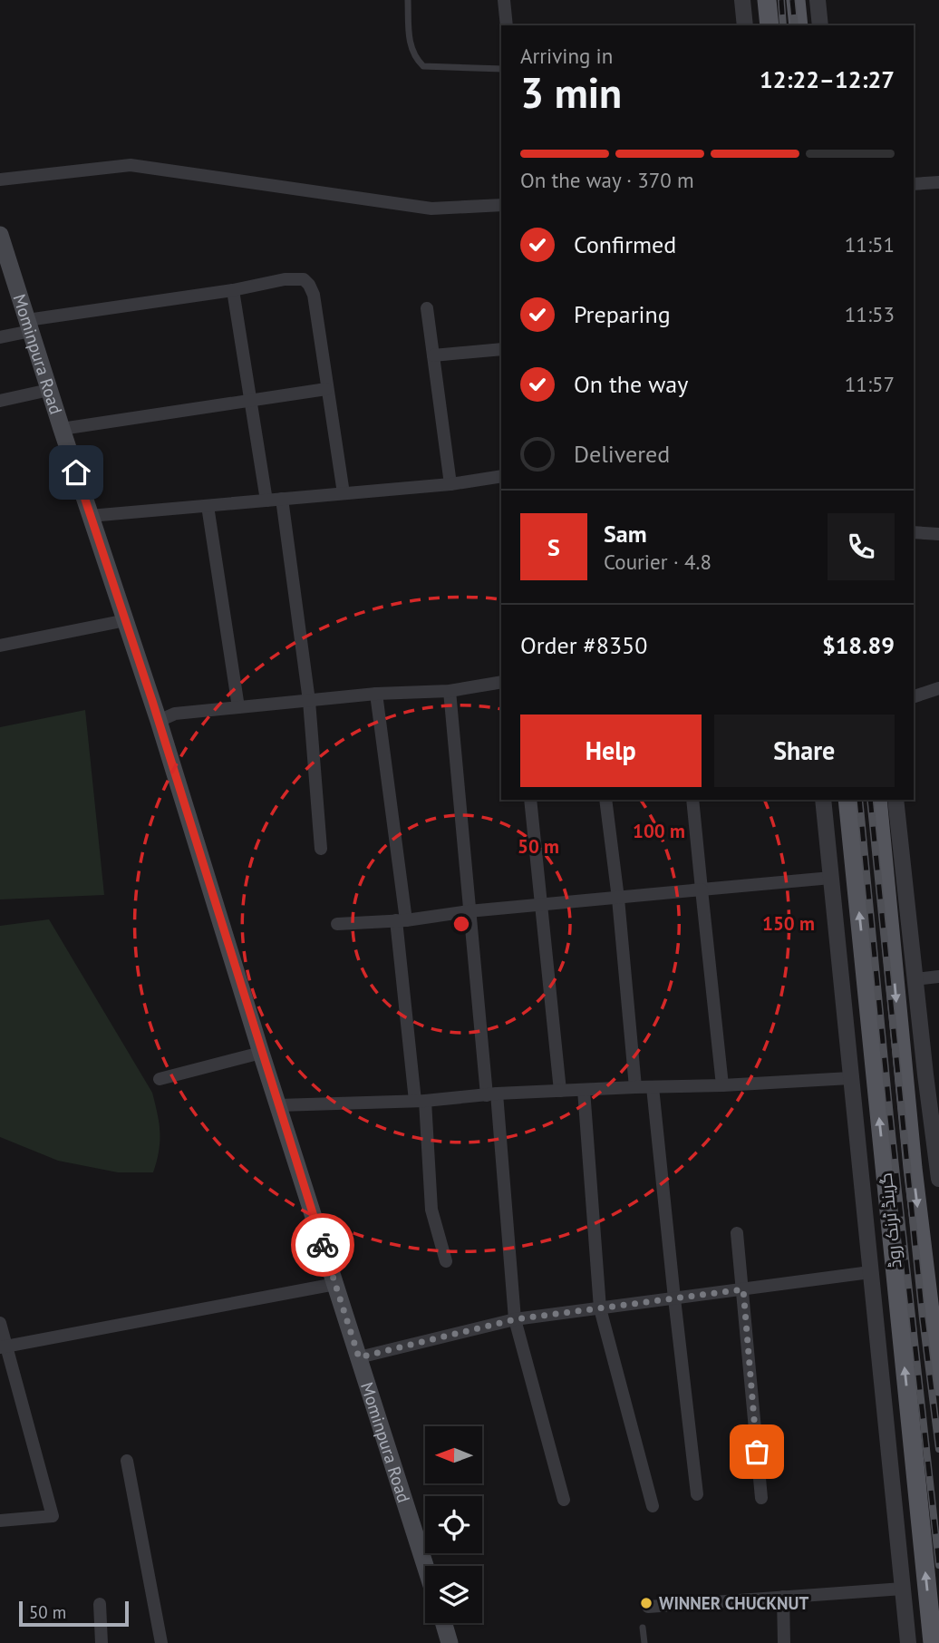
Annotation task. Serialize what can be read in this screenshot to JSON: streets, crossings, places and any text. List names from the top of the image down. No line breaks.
{"streets":{"main road":["Mominpura Road","گرینڈ ٹرنک روڈ"]},"places":["WINNER CHUCKNUT"],"scale_bar":"50 m","north":"left","page":{"heading":["3 min","Arriving in","12:22–12:27"],"panel":["Sam","Courier · 4.8","Order #8350","$18.89"],"bar":"On the way · 370 m","list":[["Confirmed","11:51"],["Preparing","11:53"],["On the way","11:57"],"Delivered"],"round":"S","buttons":["Help","Share"],"scale":"50 m"},"rings":["100 m","50 m","150 m"]}
